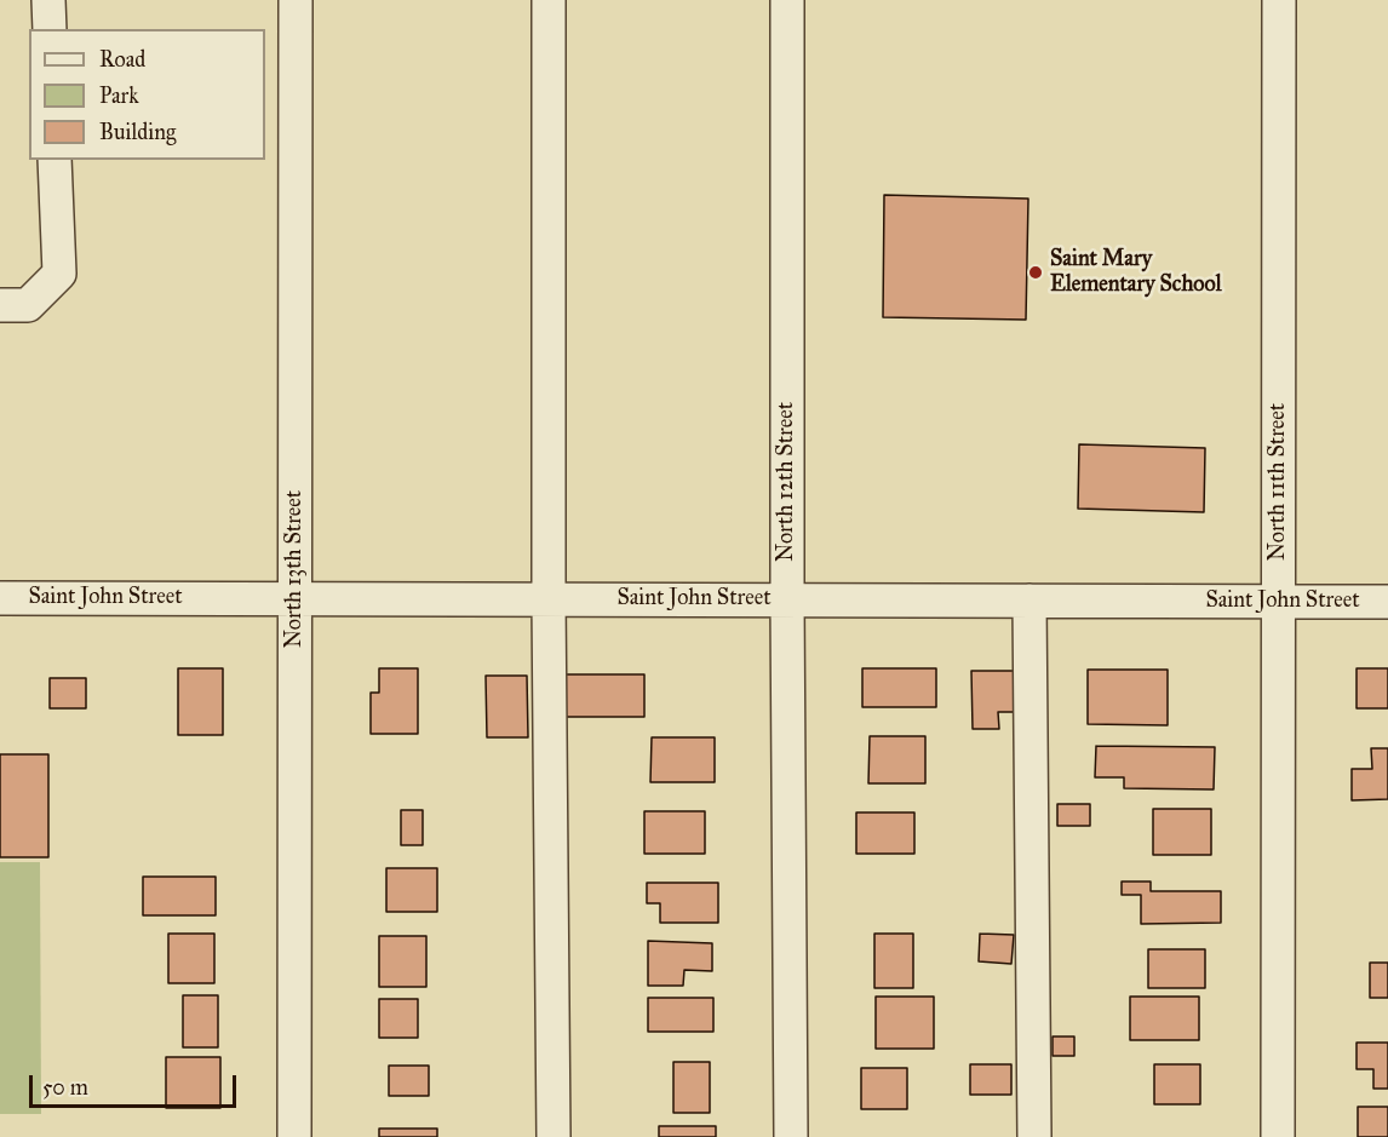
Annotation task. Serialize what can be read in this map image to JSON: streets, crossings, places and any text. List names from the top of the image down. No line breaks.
{"streets":{"street":["North 12th Street","North 11th Street","North 13th Street","Saint John Street"]},"crossings":[["North 12th Street","Saint John Street"],["North 11th Street","Saint John Street"],["North 13th Street","Saint John Street"]],"places":["Saint Mary Elementary School"],"legend":["Road","Park","Building"],"scale_bar":"50 m"}
